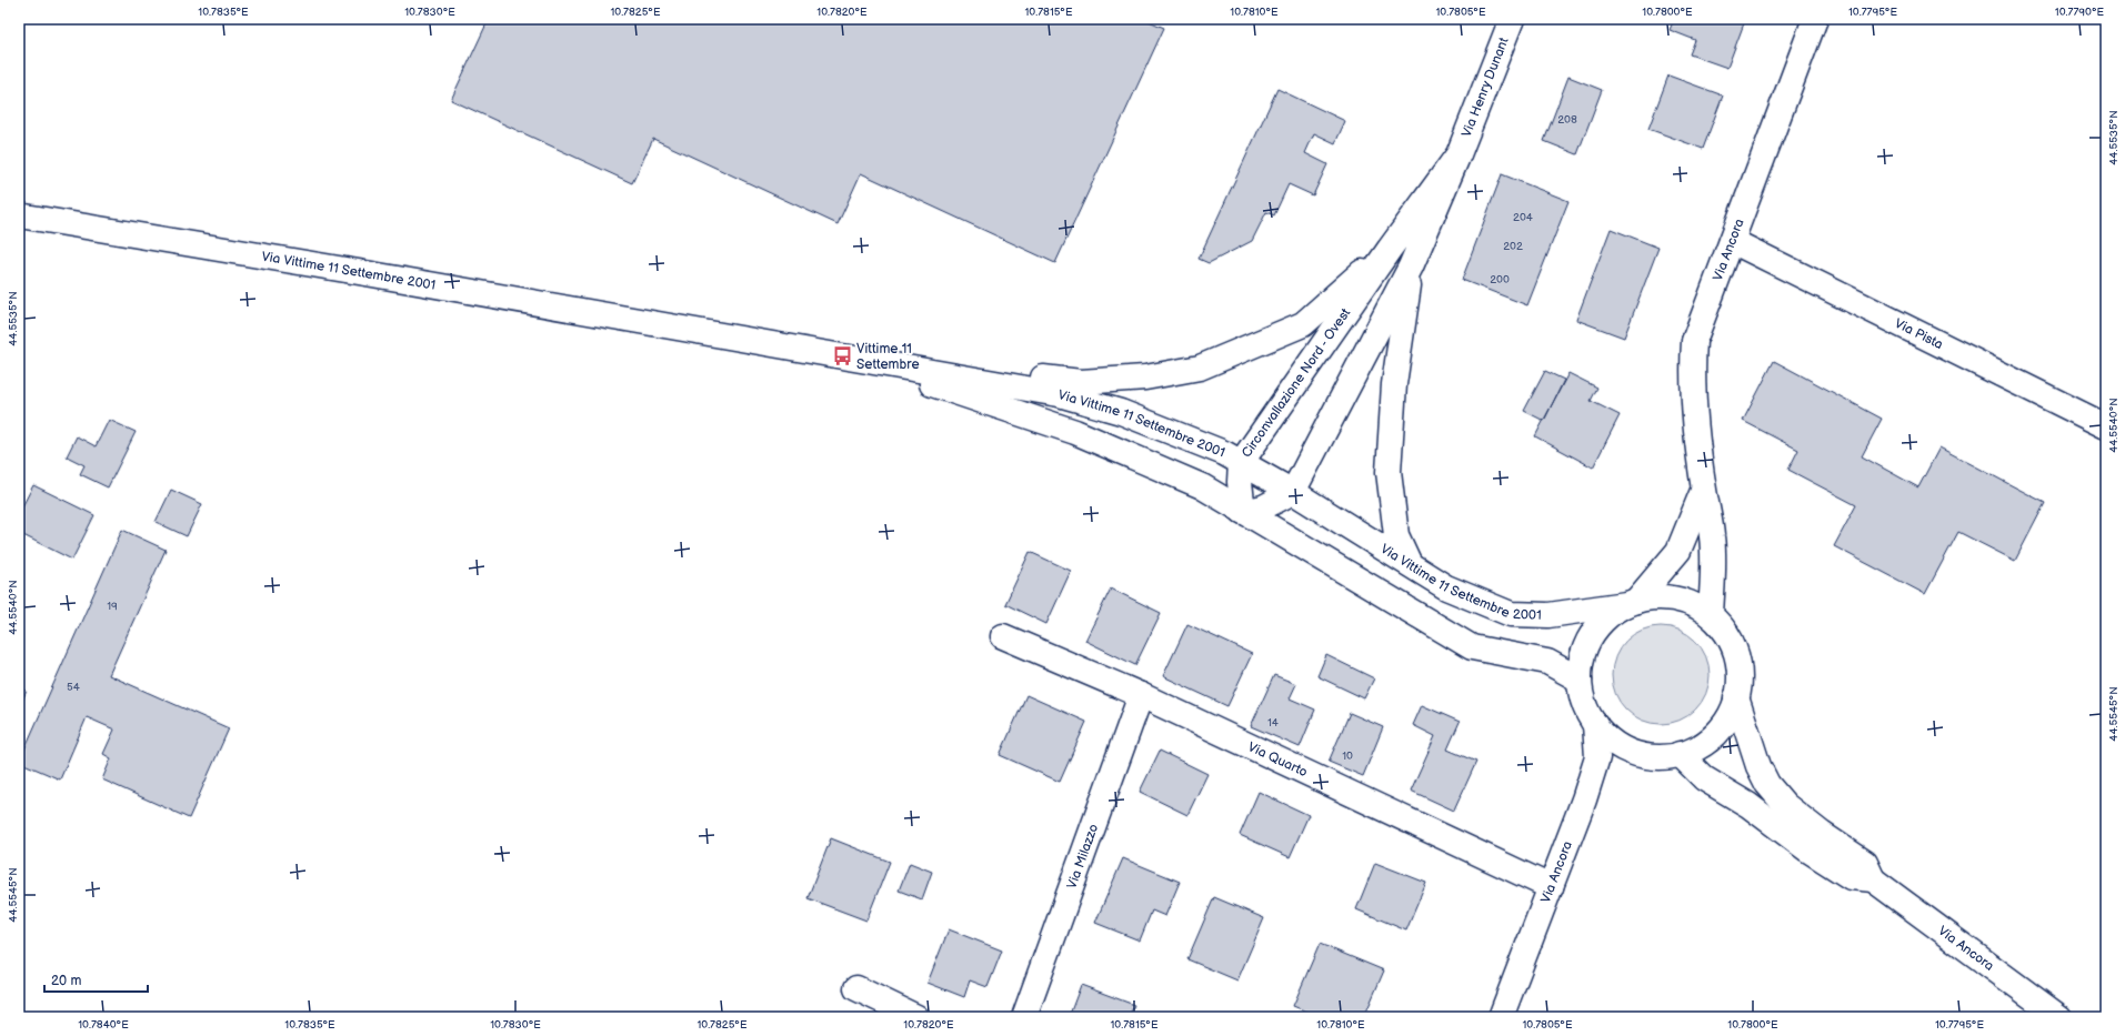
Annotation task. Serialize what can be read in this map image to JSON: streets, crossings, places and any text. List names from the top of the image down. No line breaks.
{"streets":{"main road":["Via Henry Dunant","Via Ancora","Via Vittime 11 Settembre 2001","Via Pista","Circonvallazione Nord - Ovest","Via Quarto","Via Milazzo"]},"crossings":[["Via Henry Dunant","Circonvallazione Nord - Ovest"],["Via Ancora","Via Vittime 11 Settembre 2001"],["Via Ancora","Via Pista"],["Via Ancora","Via Quarto"],["Via Vittime 11 Settembre 2001","Circonvallazione Nord - Ovest"],["Via Quarto","Via Milazzo"]],"places":{"bus stop":["Vittime 11 Settembre"]},"house_numbers":["208","204","202","200","19","54","14","10"],"scale_bar":"20 m","coordinates":["10.7835°E","10.7830°E","10.7825°E","10.7820°E","10.7815°E","10.7810°E","10.7805°E","10.7800°E","10.7795°E","10.7790°E","44.5535°N","44.5540°N","44.5545°N","10.7840°E"]}
